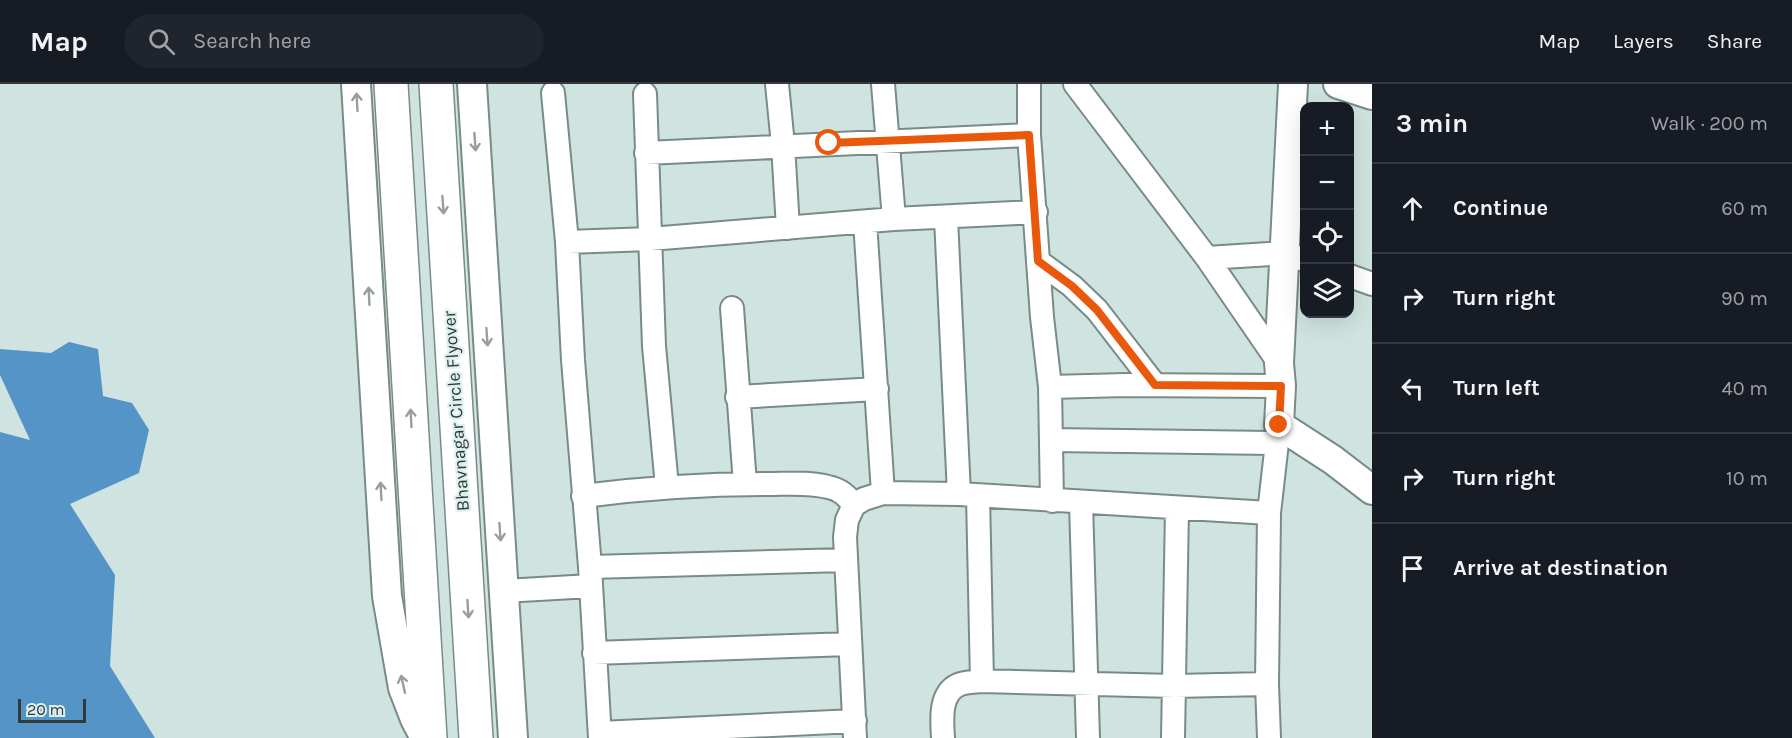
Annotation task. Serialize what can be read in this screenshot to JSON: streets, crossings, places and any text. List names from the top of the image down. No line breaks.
{"streets":{"highway":["Bhavnagar Circle Flyover"]},"scale_bar":"20 m","page":{"header":"Map","search":"Search here","nav":["Map","Layers","Share"],"heading":["3 min","Walk · 200 m"],"map_buttons":["+","−"],"list":[["Continue","60 m"],["Turn right","90 m"],["Turn left","40 m"],["Turn right","10 m"],"Arrive at destination"],"scale":"20 m"}}
